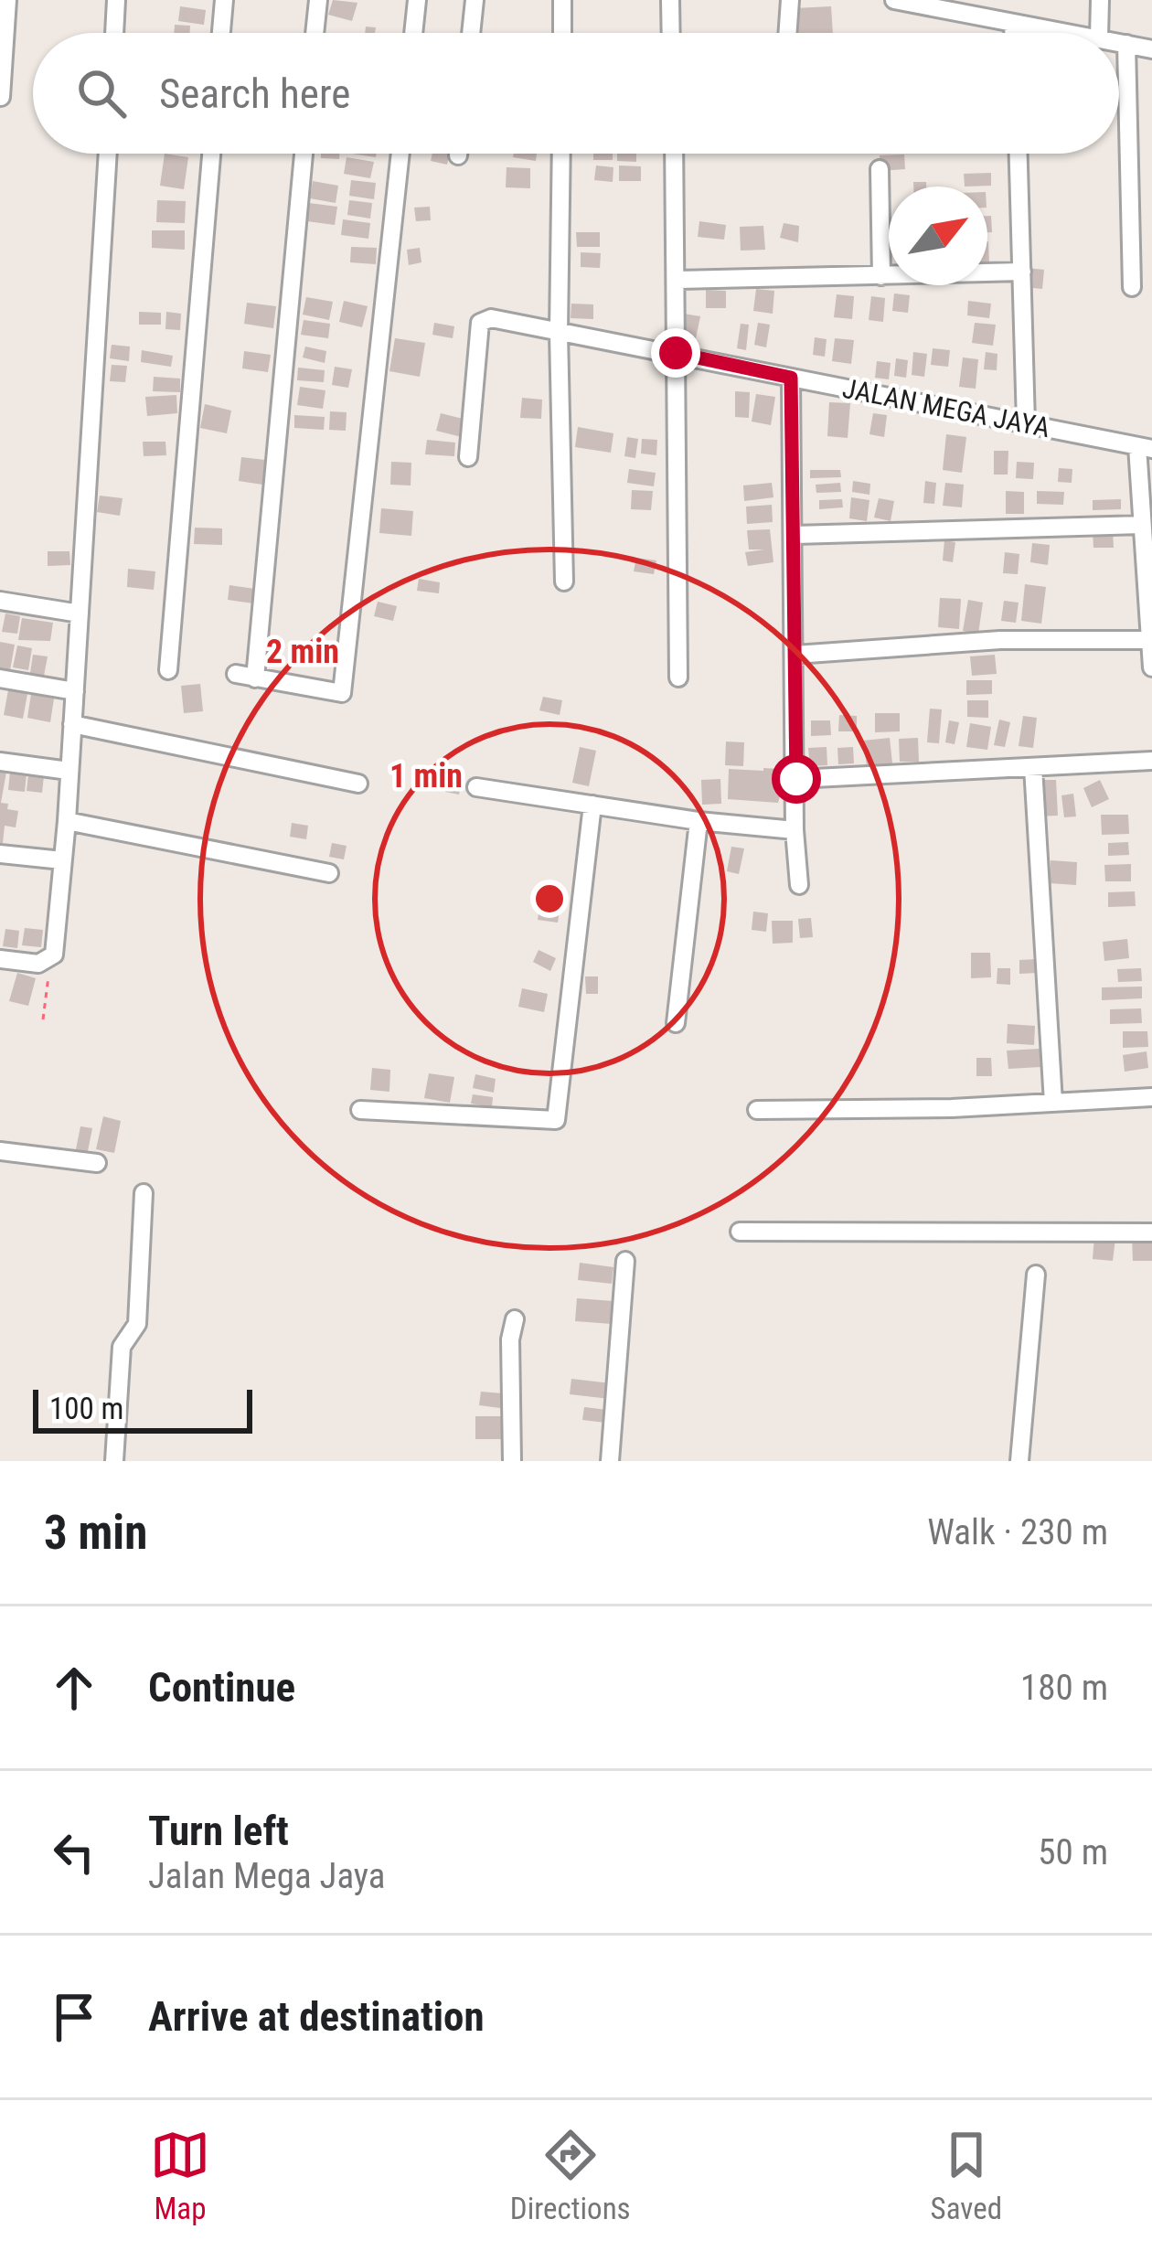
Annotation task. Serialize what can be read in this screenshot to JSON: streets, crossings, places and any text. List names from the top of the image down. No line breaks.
{"streets":{"street":["JALAN MEGA JAYA"]},"scale_bar":"100 m","north":"top right","page":{"search":"Search here","scale":"100 m","heading":["3 min","Walk · 230 m"],"list":[["Continue","180 m"],["Turn left","Jalan Mega Jaya","50 m"],"Arrive at destination"],"nav":["Map","Directions","Saved"]},"rings":["2 min","1 min"]}
